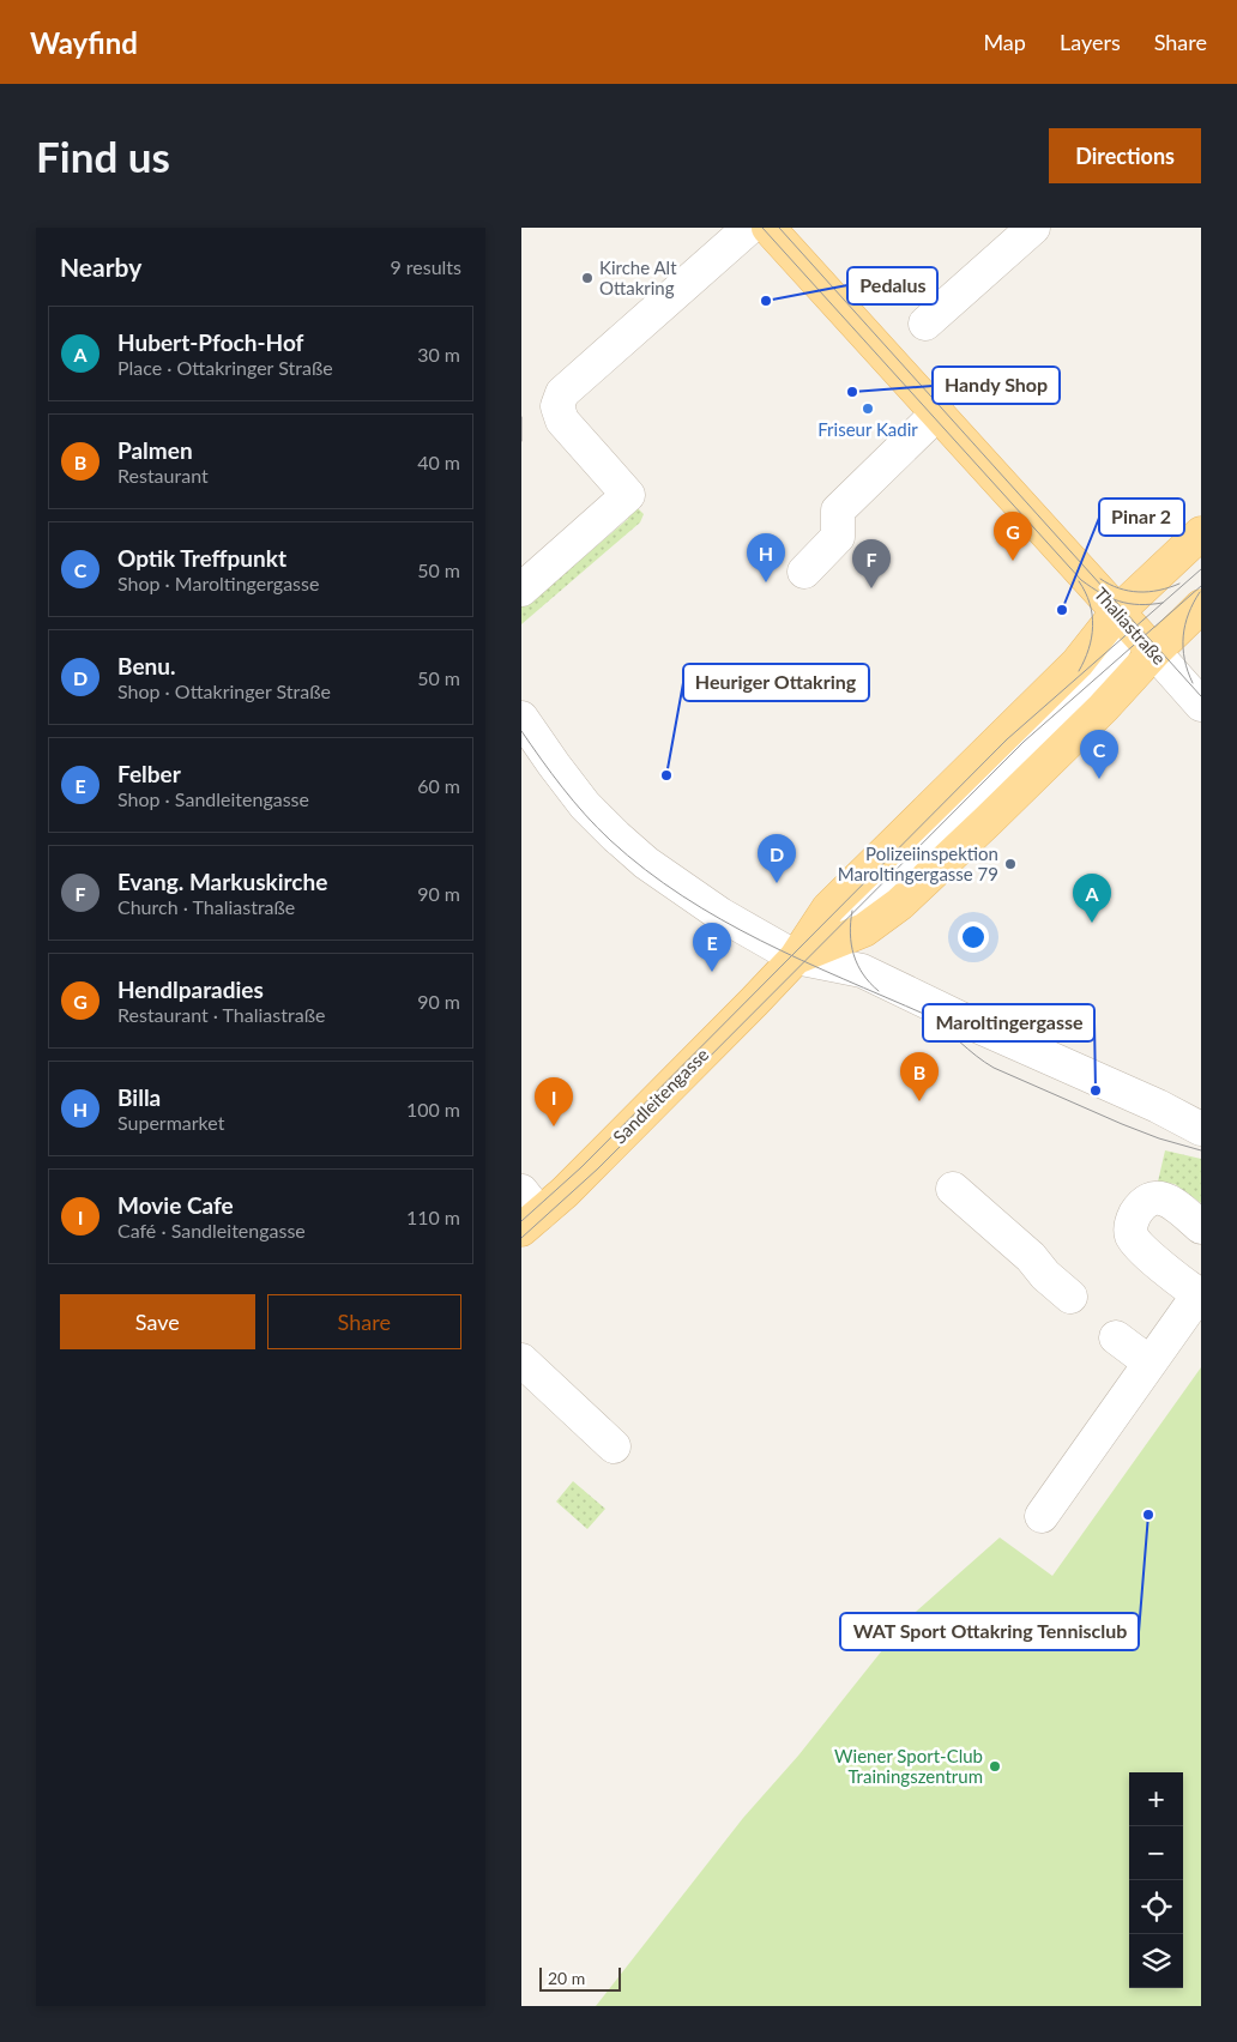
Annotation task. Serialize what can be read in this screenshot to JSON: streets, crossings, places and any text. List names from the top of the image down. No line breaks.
{"streets":{"main road":["Thaliastraße","Sandleitengasse"]},"places":["Kirche Alt Ottakring","Pedalus","Handy Shop","Friseur Kadir","Pinar 2","Heuriger Ottakring","Polizeiinspektion Maroltingergasse 79","Maroltingergasse","WAT Sport Ottakring Tennisclub","Wiener Sport-Club Trainingszentrum"],"scale_bar":"20 m","page":{"header":"Wayfind","nav":["Map","Layers","Share"],"buttons":["Directions",["Save","Share"]],"title":"Find us","heading":["Nearby","9 results"],"list":[{"mark":"A","name":"Hubert-Pfoch-Hof","note":"Place · Ottakringer Straße","value":"30 m"},{"mark":"B","name":"Palmen","note":"Restaurant","value":"40 m"},{"mark":"C","name":"Optik Treffpunkt","note":"Shop · Maroltingergasse","value":"50 m"},{"mark":"D","name":"Benu.","note":"Shop · Ottakringer Straße","value":"50 m"},{"mark":"E","name":"Felber","note":"Shop · Sandleitengasse","value":"60 m"},{"mark":"F","name":"Evang. Markuskirche","note":"Church · Thaliastraße","value":"90 m"},{"mark":"G","name":"Hendlparadies","note":"Restaurant · Thaliastraße","value":"90 m"},{"mark":"H","name":"Billa","note":"Supermarket","value":"100 m"},{"mark":"I","name":"Movie Cafe","note":"Café · Sandleitengasse","value":"110 m"}],"pins":["G","H","F","C","D","A","E","B","I"],"map_buttons":["+","−"],"scale":"20 m"}}
